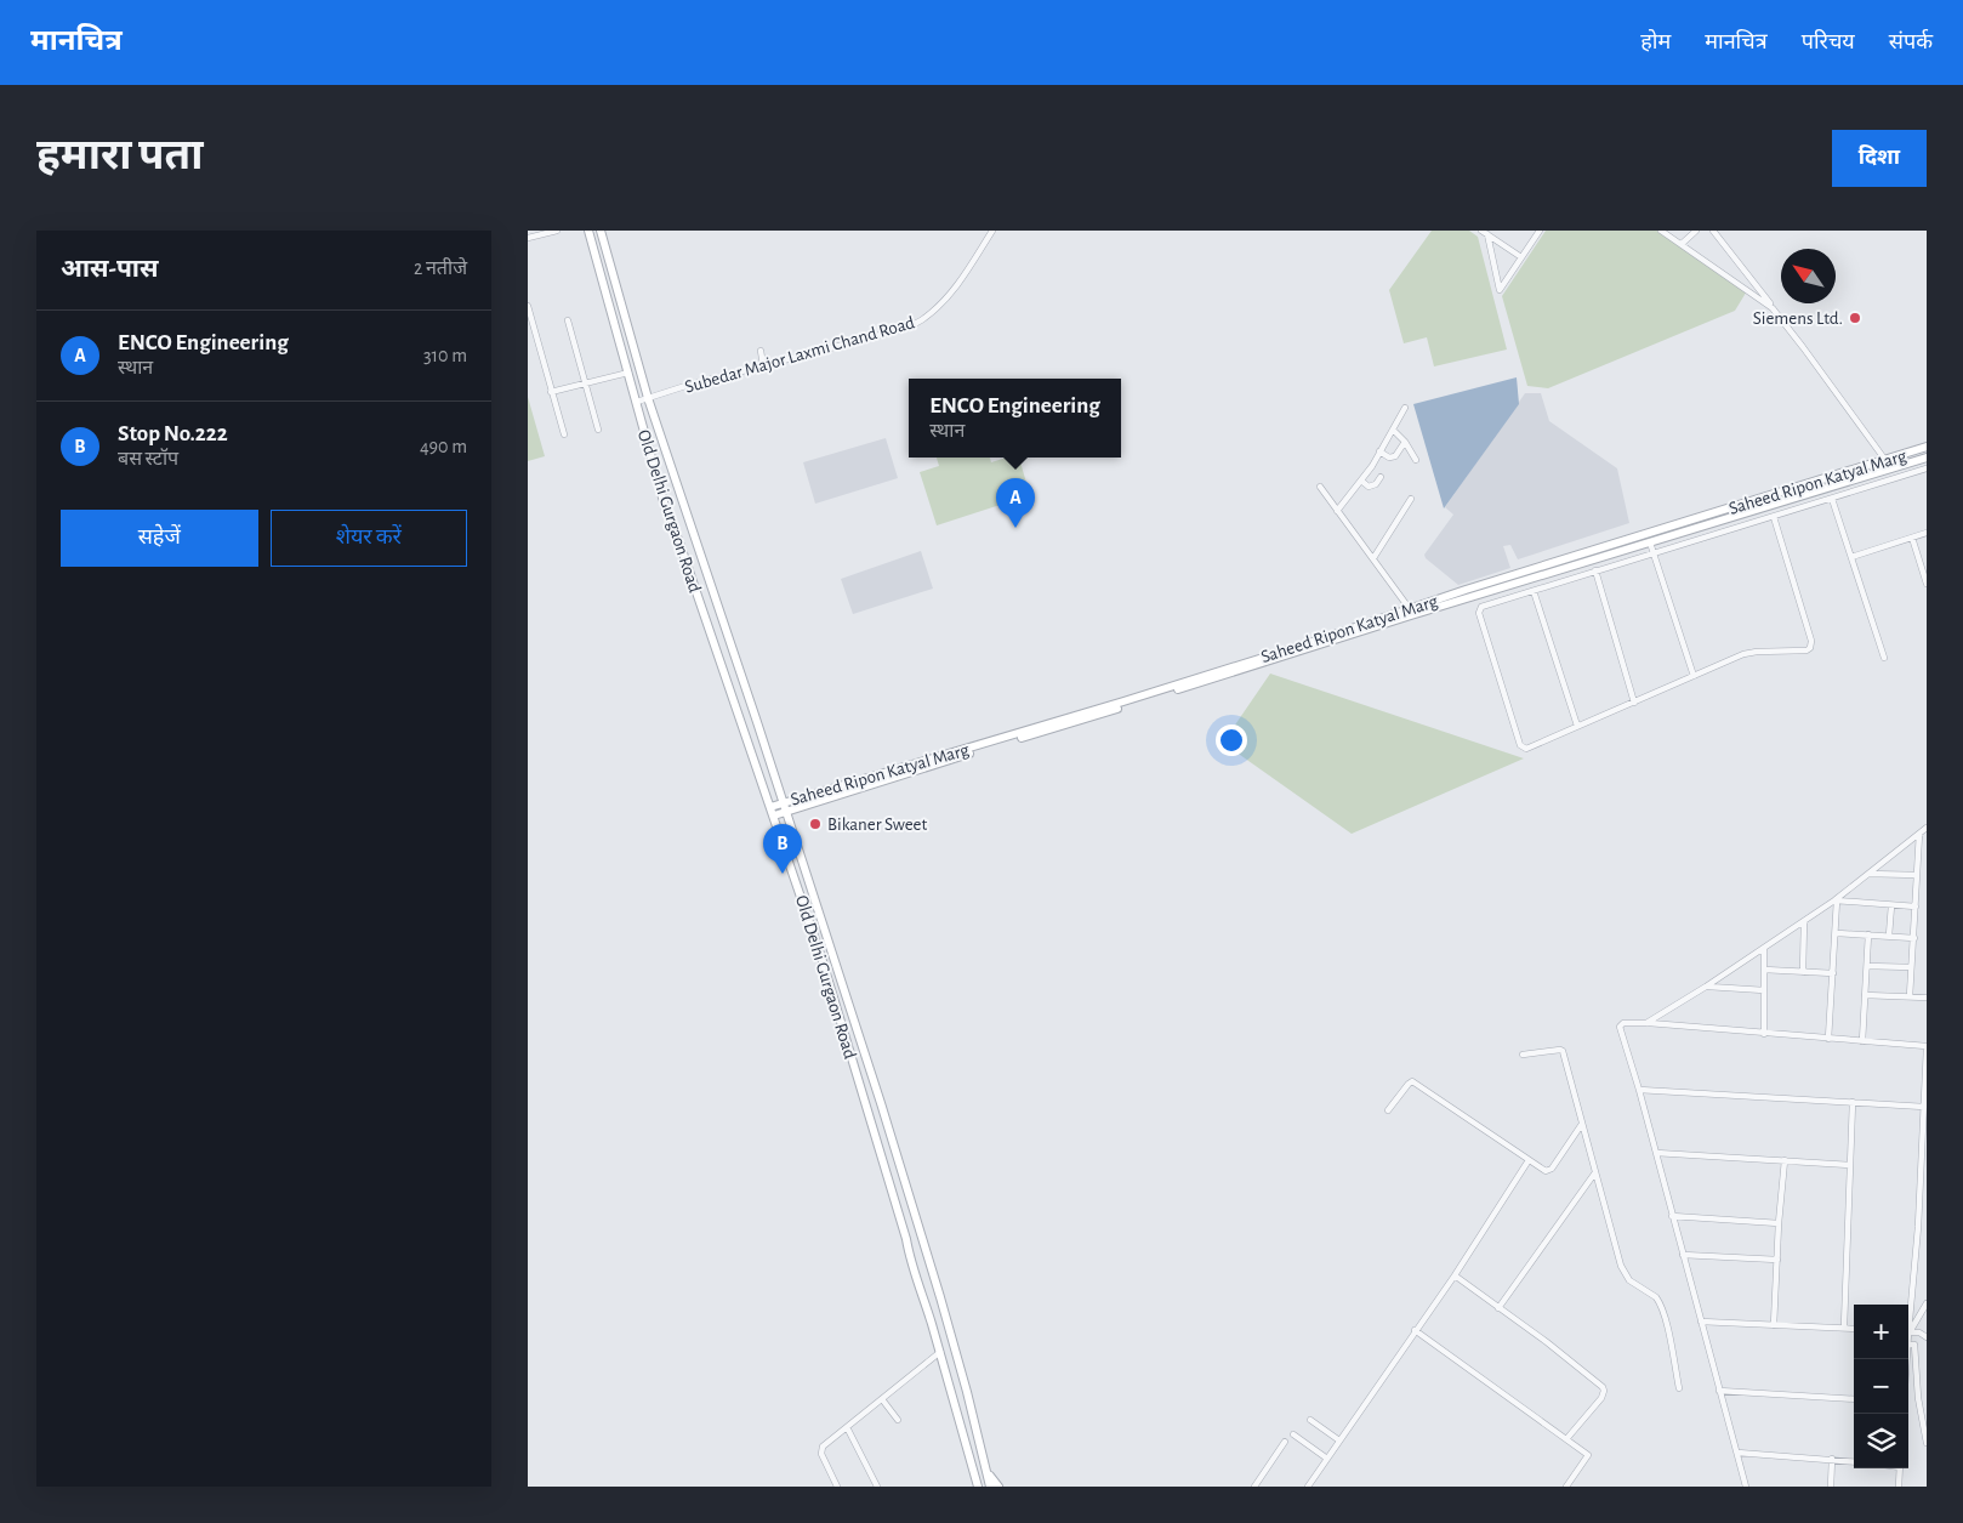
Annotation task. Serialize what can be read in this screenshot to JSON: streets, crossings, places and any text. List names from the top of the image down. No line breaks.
{"streets":{"main road":["Saheed Ripon Katyal Marg","Old Delhi Gurgaon Road"],"street":["Subedar Major Laxmi Chand Road"]},"crossings":[["Subedar Major Laxmi Chand Road","Old Delhi Gurgaon Road"],["Saheed Ripon Katyal Marg","Old Delhi Gurgaon Road"]],"places":["Siemens Ltd.","Bikaner Sweet"],"north":"top left","page":{"header":"मानचित्र","nav":["होम","मानचित्र","परिचय","संपर्क"],"buttons":["दिशा",["सहेजें","शेयर करें"]],"title":"हमारा पता","heading":["आस-पास","2 नतीजे"],"list":[{"mark":"A","name":"ENCO Engineering","note":"स्थान","value":"310 m"},{"mark":"B","name":"Stop No.222","note":"बस स्टॉप","value":"490 m"}],"popup":["ENCO Engineering","स्थान"],"pins":["A","B"],"map_buttons":["+","−"]}}
